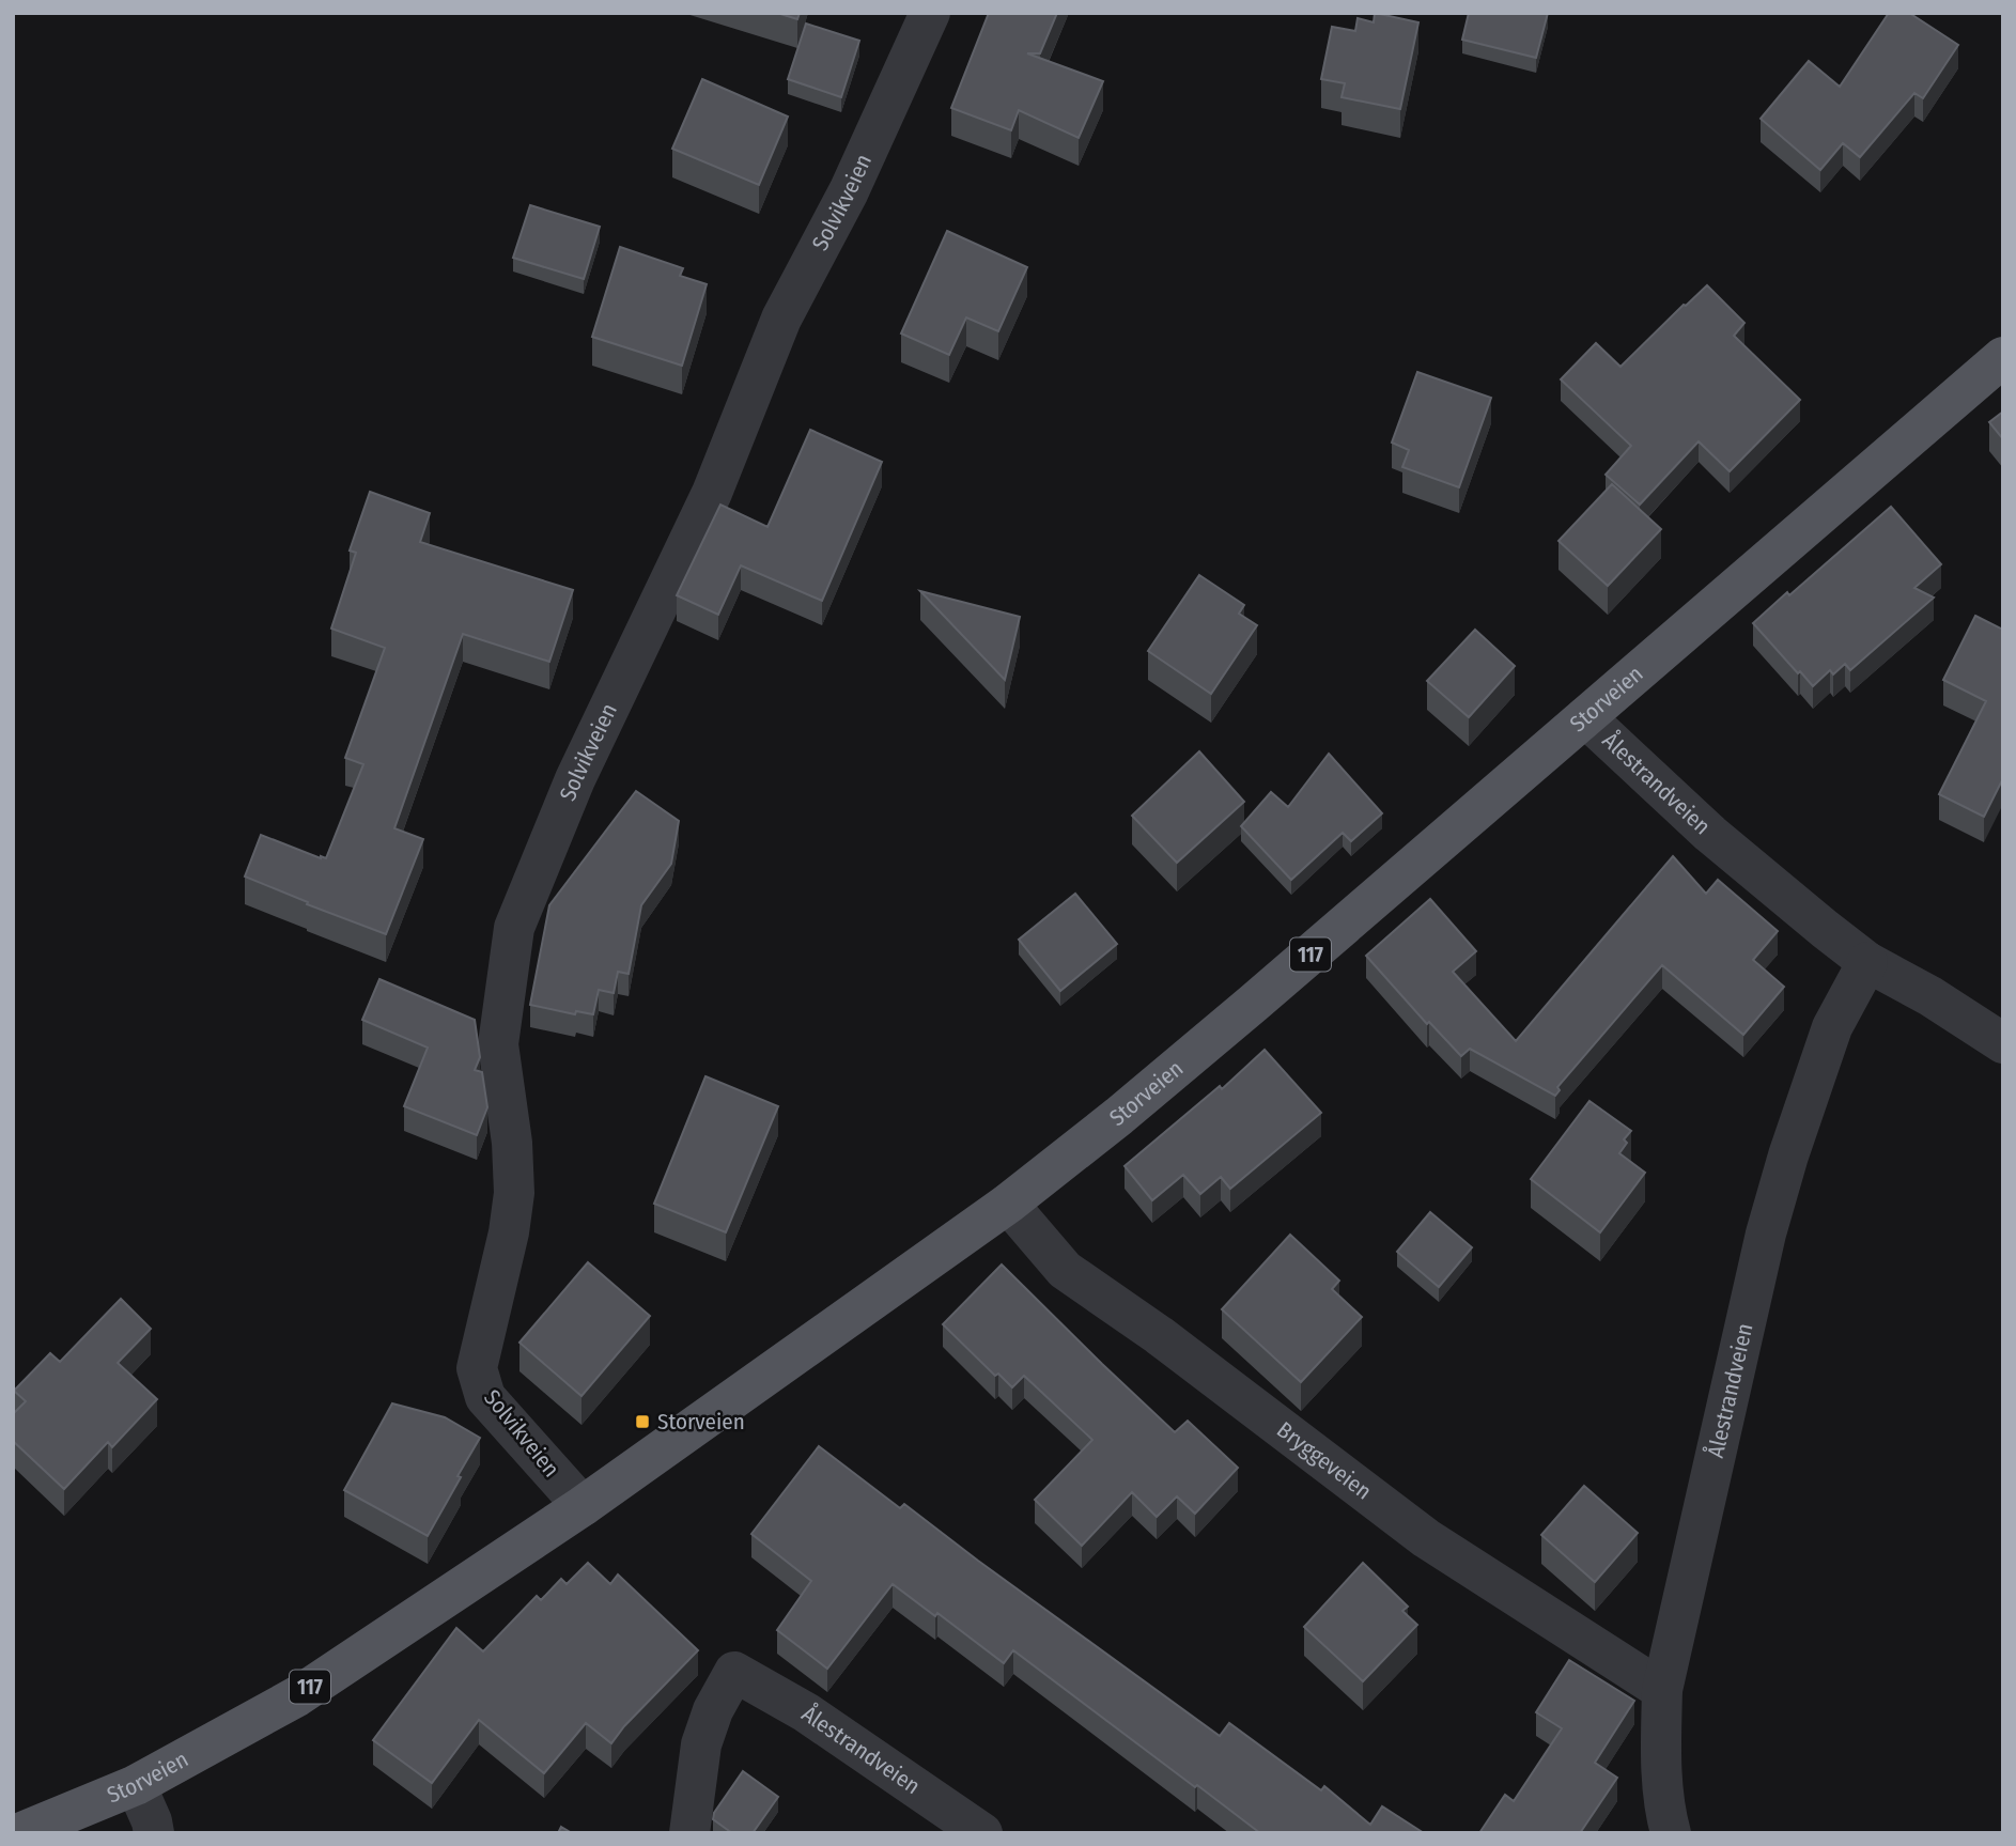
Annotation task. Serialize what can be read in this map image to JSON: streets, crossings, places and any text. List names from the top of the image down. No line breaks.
{"streets":{"main road":["Storveien","117"],"street":["Solvikveien","Ålestrandveien","Bryggeveien"]},"crossings":[["Solvikveien","Storveien"],["Storveien","Ålestrandveien"],["Storveien","Bryggeveien"],["Ålestrandveien","Bryggeveien"]],"places":{"transit":["Storveien"]}}
